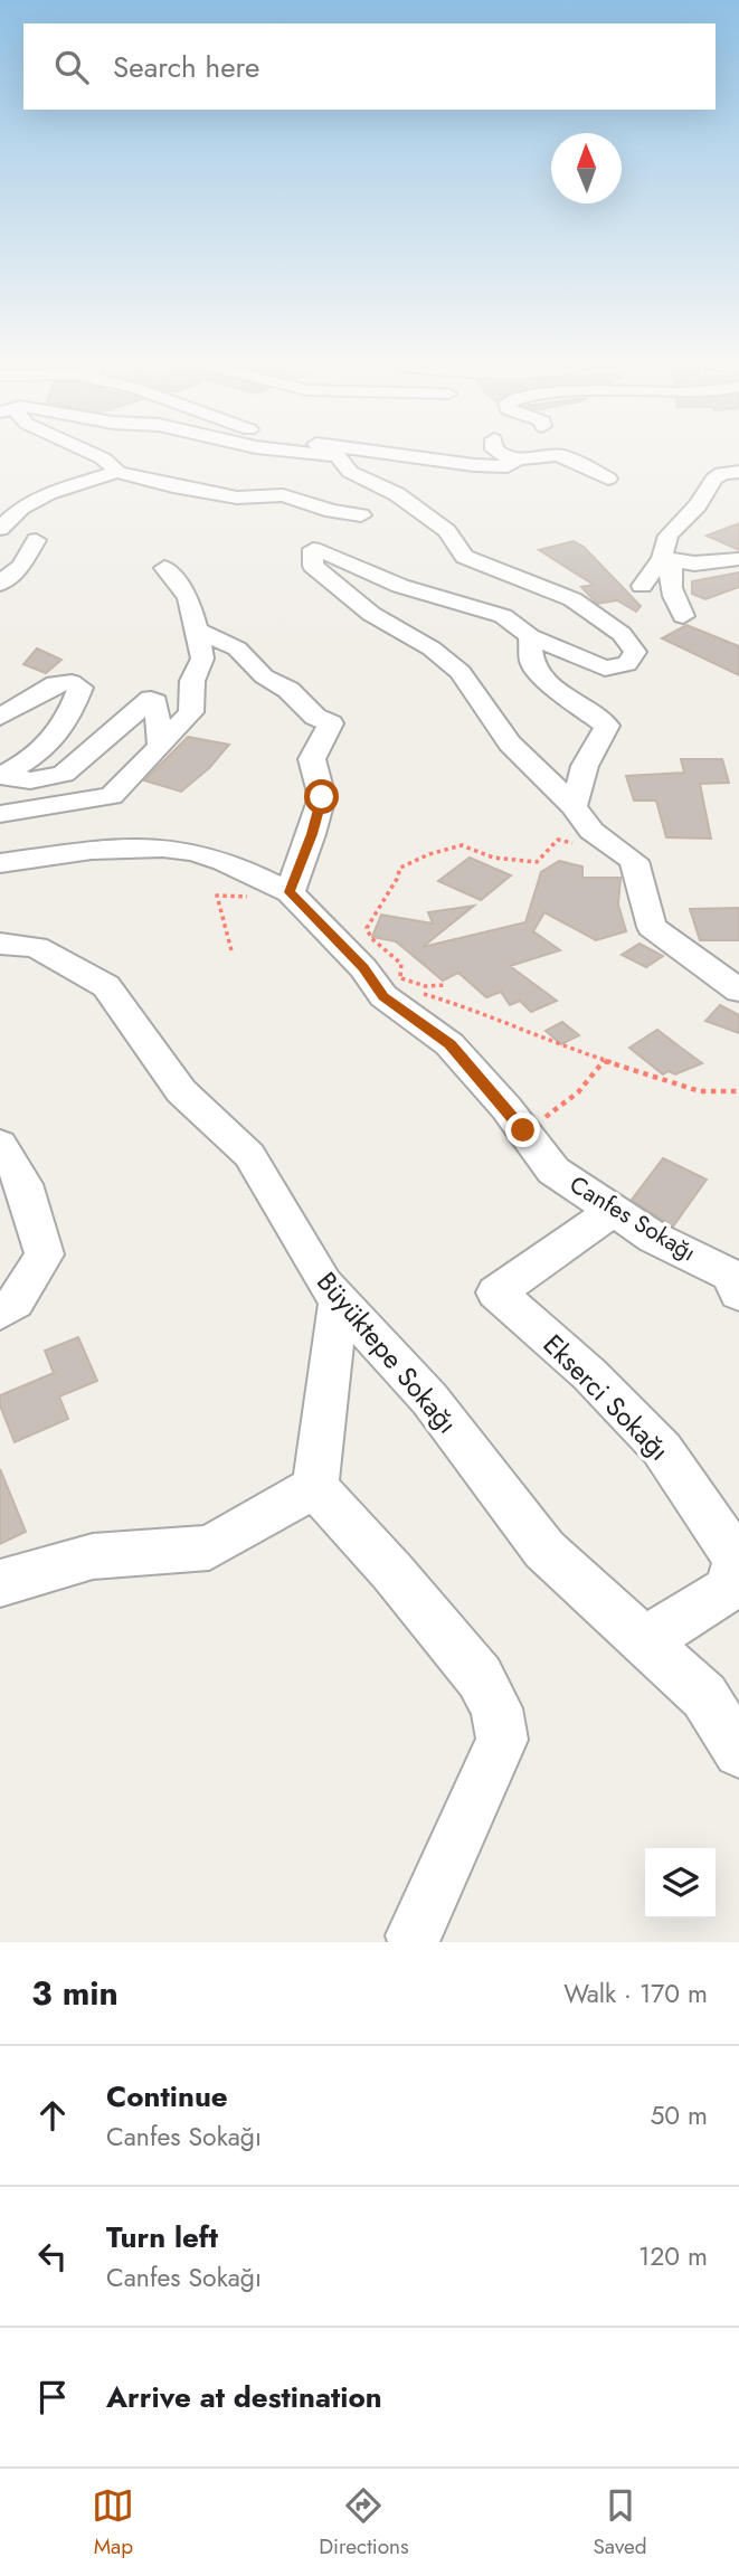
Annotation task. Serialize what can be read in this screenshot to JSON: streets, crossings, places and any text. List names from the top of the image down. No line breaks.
{"streets":{"street":["Canfes Sokağı","Büyüktepe Sokağı","Ekserci Sokağı"]},"crossings":[["Canfes Sokağı","Ekserci Sokağı"],["Büyüktepe Sokağı","Ekserci Sokağı"]],"north":"top","page":{"search":"Search here","heading":["3 min","Walk · 170 m"],"list":[["Continue","Canfes Sokağı","50 m"],["Turn left","Canfes Sokağı","120 m"],"Arrive at destination"],"nav":["Map","Directions","Saved"]}}
